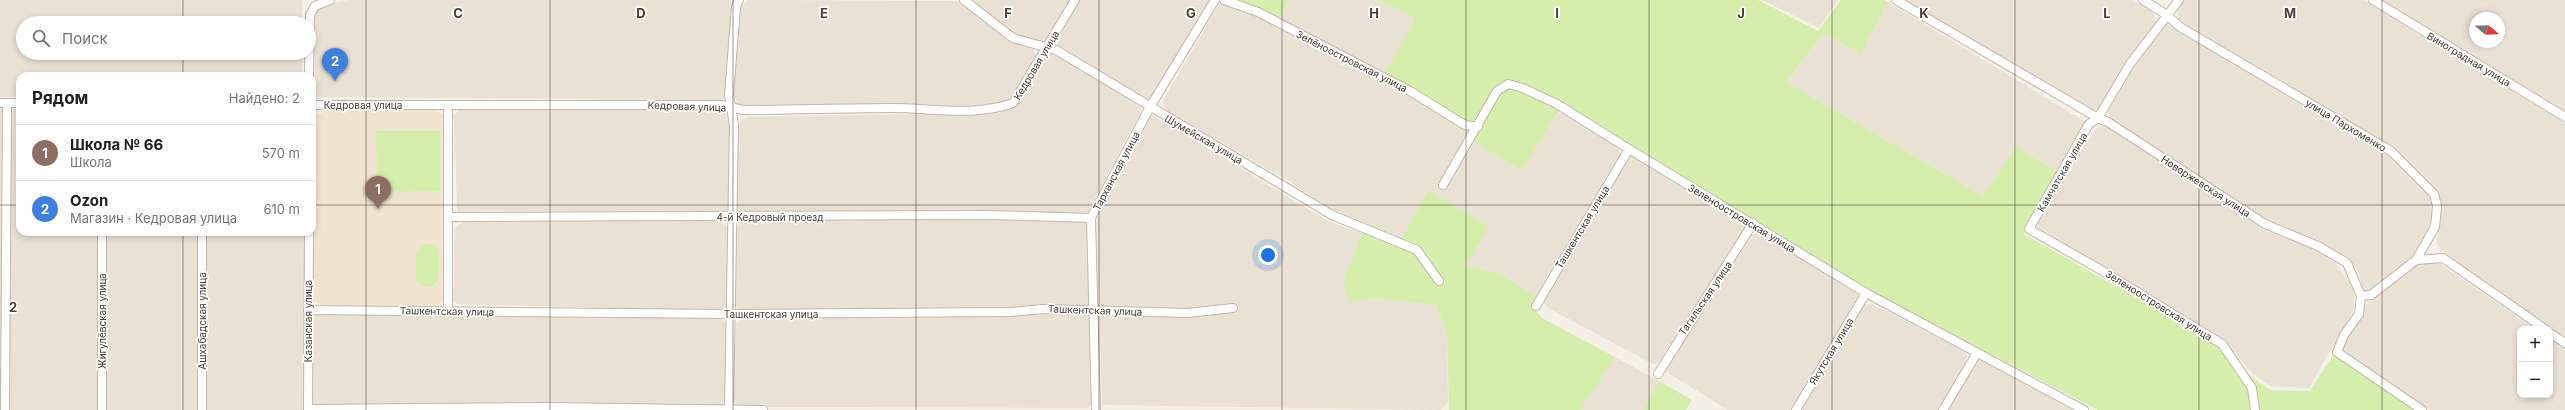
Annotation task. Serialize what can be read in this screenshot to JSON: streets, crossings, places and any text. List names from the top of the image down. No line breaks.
{"streets":{"street":["Виноградная улица","Зелёноостровская улица","Кедровая улица","улица Пархоменко","Шумейская улица","Тарханская улица","Камчатская улица","Новоржевская улица","4-й Кедровый проезд","Зеленоостровская улица","Ташкентская улица","Тагильская улица","Жигулёвская улица","Ашхабадская улица","Казанская улица","Якутская улица"]},"crossings":[["Зелёноостровская улица","Зеленоостровская улица"],["Кедровая улица","Шумейская улица"],["улица Пархоменко","Камчатская улица"],["Шумейская улица","Тарханская улица"],["Тарханская улица","4-й Кедровый проезд"],["Тарханская улица","Ташкентская улица"],["Камчатская улица","Новоржевская улица"],["Камчатская улица","Зеленоостровская улица"],["Зеленоостровская улица","Ташкентская улица"],["Зеленоостровская улица","Тагильская улица"],["Зеленоостровская улица","Якутская улица"],["Ташкентская улица","Казанская улица"]],"north":"right","page":{"search":"Поиск","pins":["2","1"],"heading":["Рядом","Найдено: 2"],"list":[{"mark":"1","name":"Школа № 66","note":"Школа","value":"570 m"},{"mark":"2","name":"Ozon","note":"Магазин · Кедровая улица","value":"610 m"}],"map_buttons":["+","−"]},"grid":{"columns":["C","D","E","F","G","H","I","J","K","L","M"],"rows":["2"]}}
